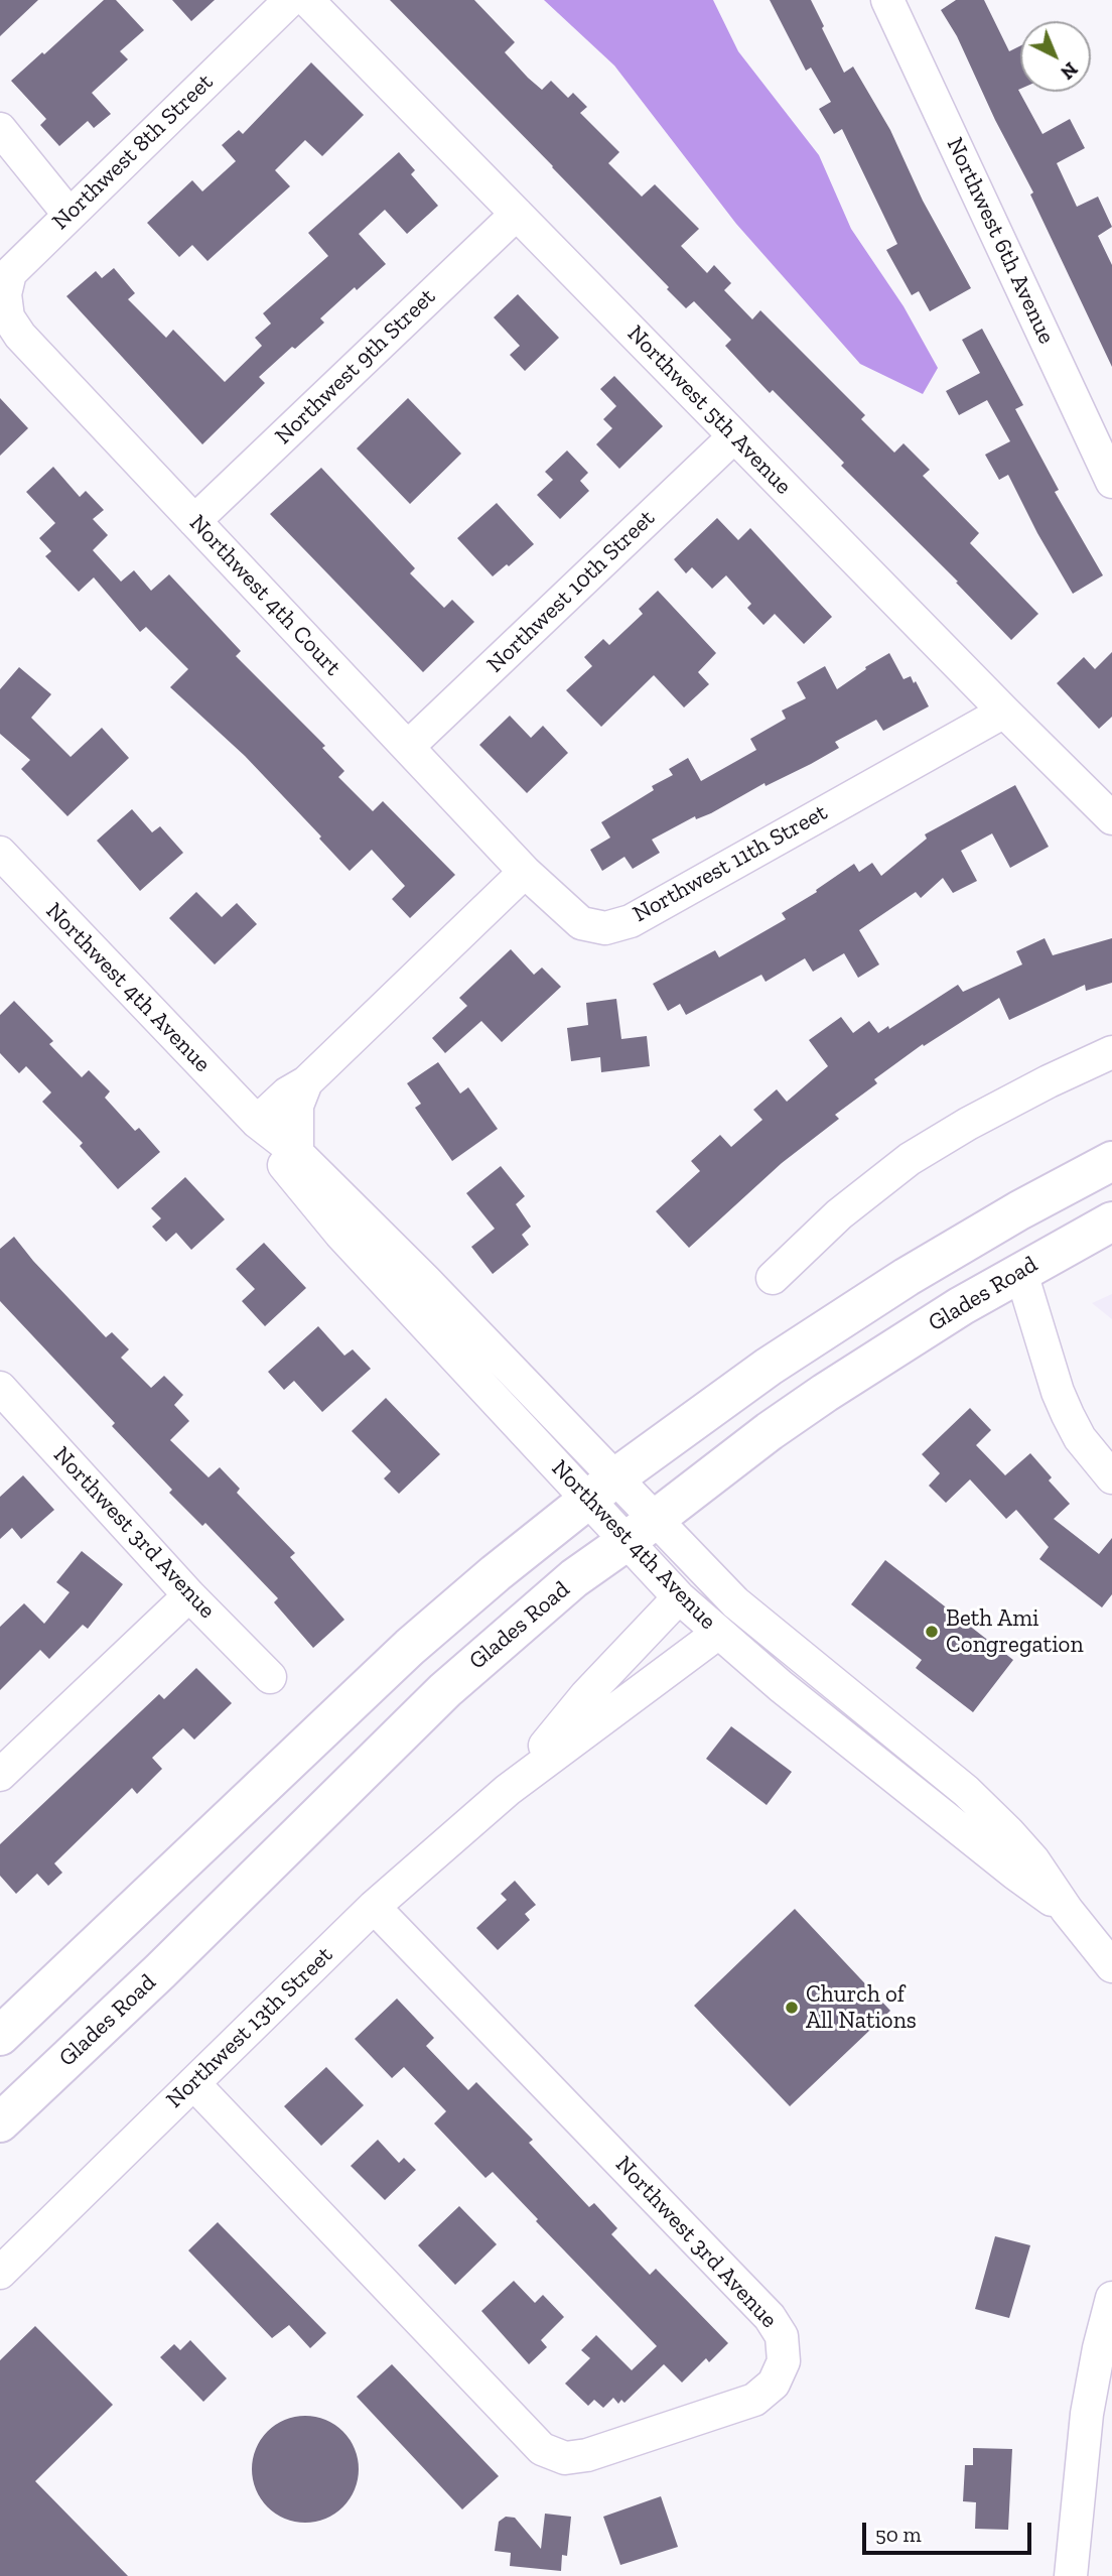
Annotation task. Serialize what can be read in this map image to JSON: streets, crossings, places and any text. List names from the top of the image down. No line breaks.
{"streets":{"main road":["Glades Road"],"street":["Northwest 8th Street","Northwest 6th Avenue","Northwest 9th Street","Northwest 5th Avenue","Northwest 10th Street","Northwest 4th Court","Northwest 11th Street","Northwest 4th Avenue","Northwest 3rd Avenue","Northwest 13th Street"]},"crossings":[["Northwest 8th Street","Northwest 4th Court"],["Northwest 9th Street","Northwest 5th Avenue"],["Northwest 9th Street","Northwest 4th Court"],["Northwest 5th Avenue","Northwest 10th Street"],["Northwest 5th Avenue","Northwest 11th Street"],["Northwest 10th Street","Northwest 4th Court"],["Northwest 4th Court","Northwest 11th Street"],["Northwest 4th Avenue","Glades Road"],["Northwest 4th Avenue","Northwest 13th Street"],["Northwest 3rd Avenue","Northwest 13th Street"]],"places":["Beth Ami Congregation","Church of All Nations"],"scale_bar":"50 m","north":"bottom right"}
